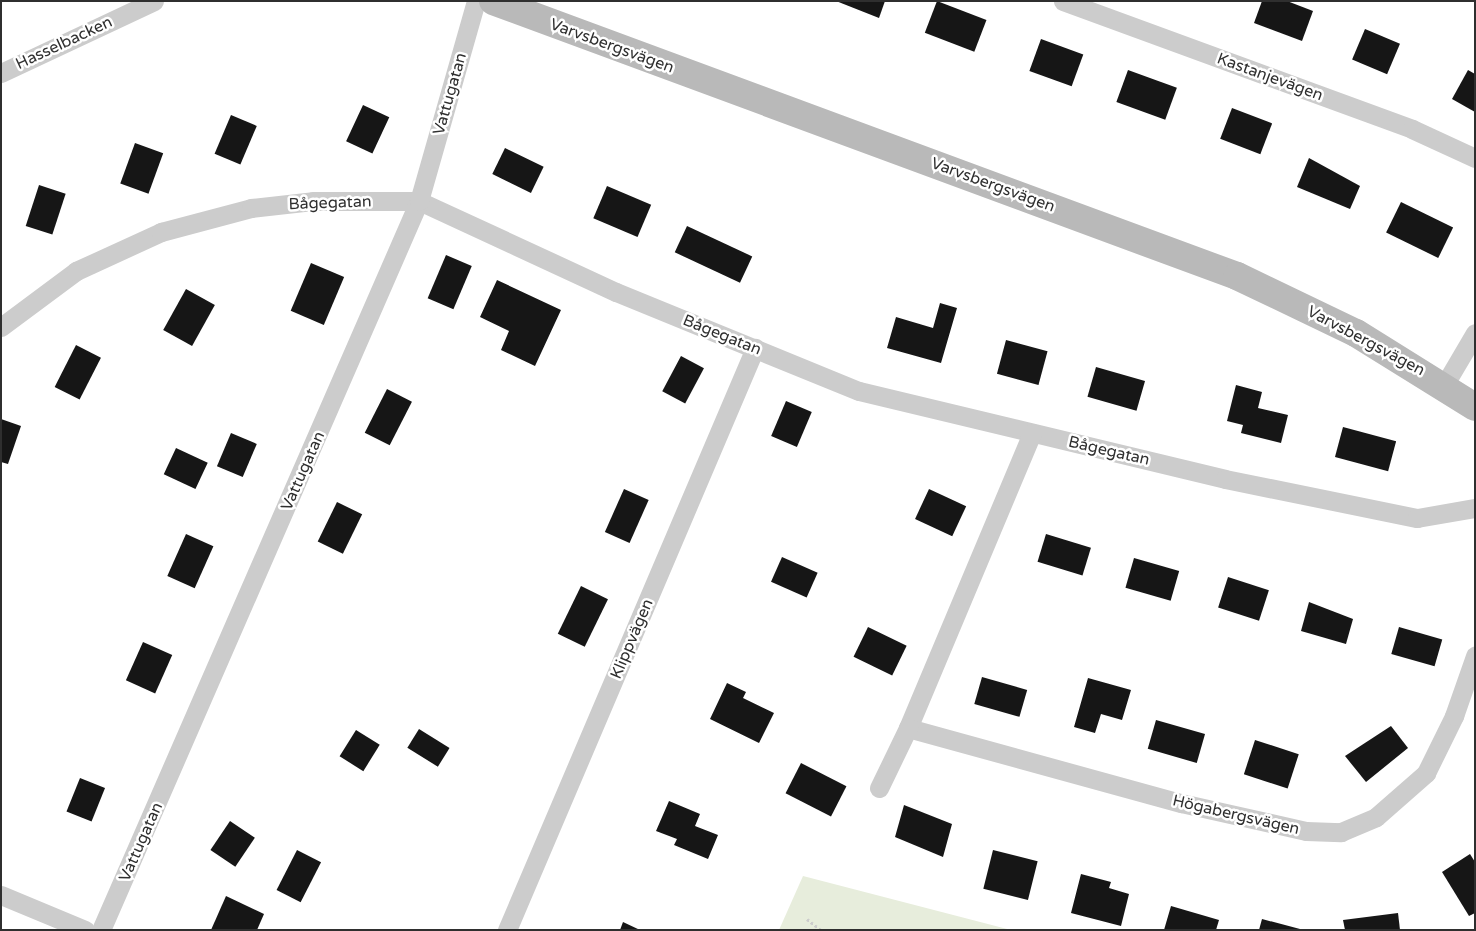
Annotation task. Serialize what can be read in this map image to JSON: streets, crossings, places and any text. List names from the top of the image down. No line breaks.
{"streets":{"street":["Hasselbacken","Varvsbergsvägen","Kastanjevägen","Vattugatan","Bågegatan","Klippvägen","Högabergsvägen"]},"crossings":[["Vattugatan","Bågegatan"],["Bågegatan","Klippvägen"]]}
